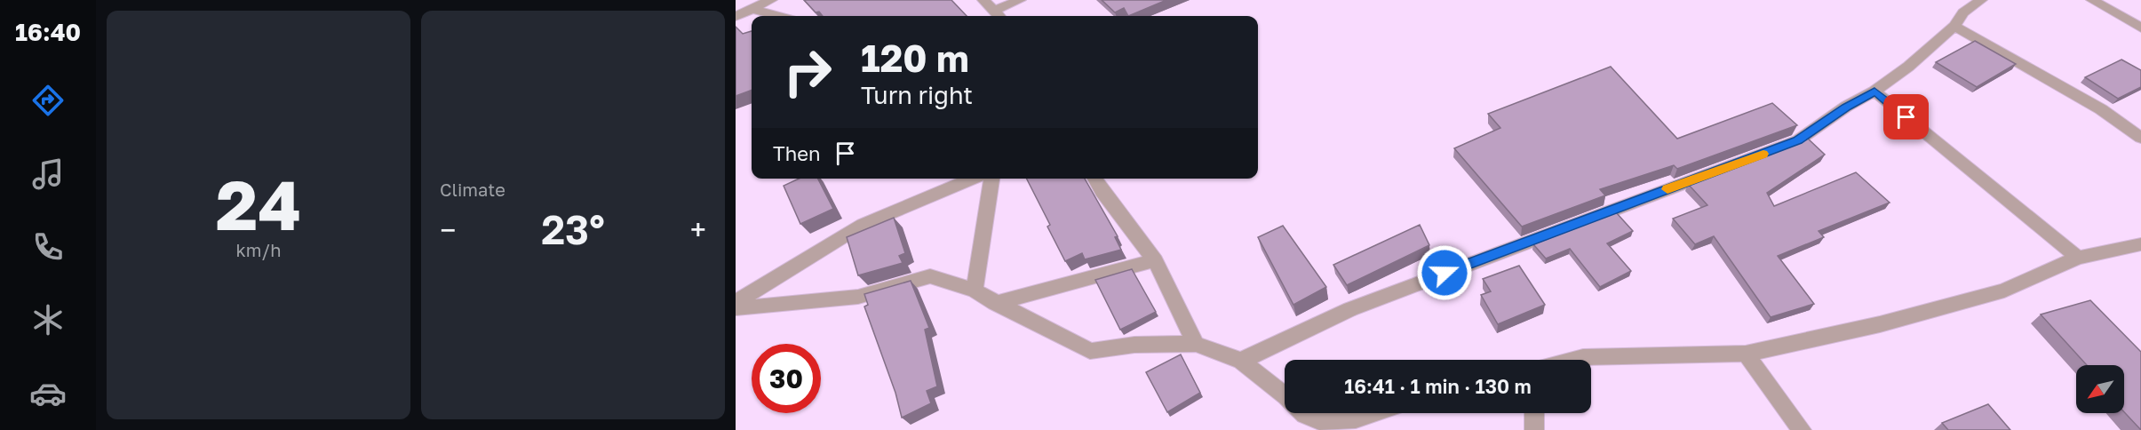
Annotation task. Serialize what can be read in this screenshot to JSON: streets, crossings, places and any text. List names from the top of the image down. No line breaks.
{"north":"bottom left","page":{"tabs":"16:40","tile":[["24","km/h"],"Climate"],"turn":["120 m","Turn right"],"then":"Then","heat":["−","23°","+"],"limit":"30","trip":"16:41 · 1 min · 130 m"}}
